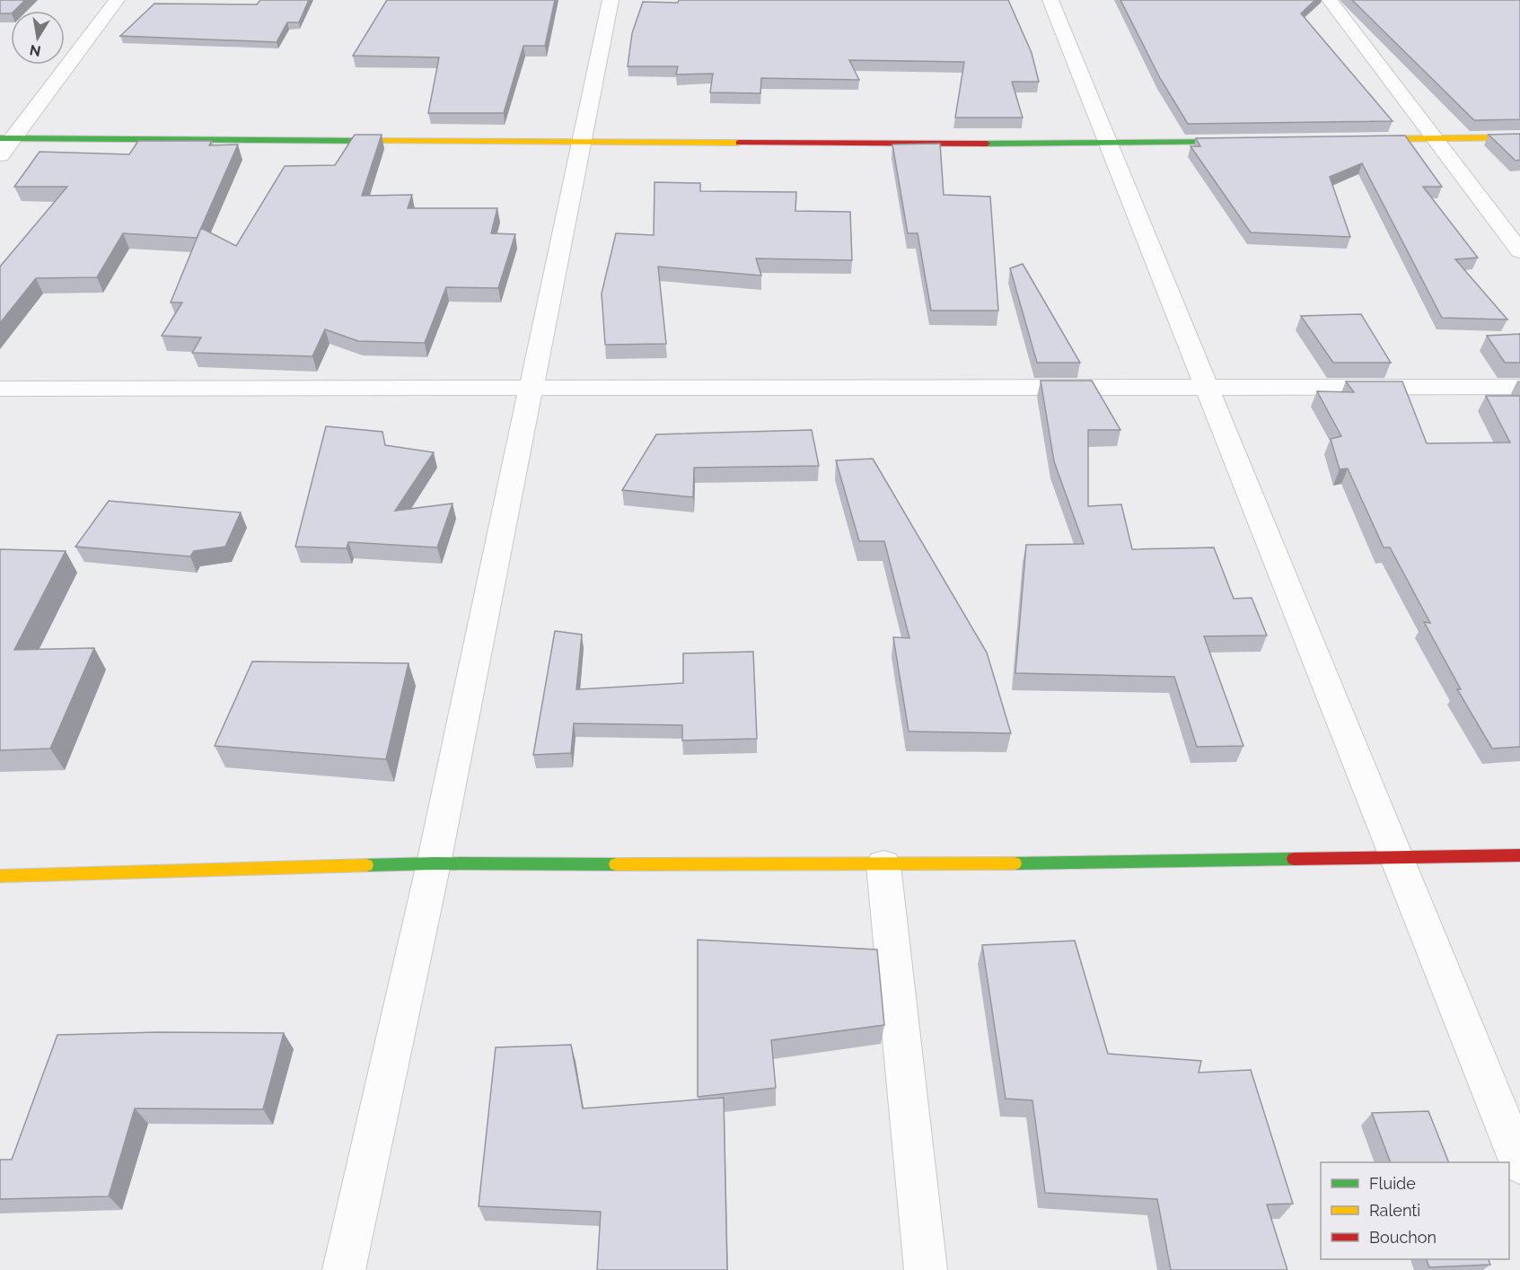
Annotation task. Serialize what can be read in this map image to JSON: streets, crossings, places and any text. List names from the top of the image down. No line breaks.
{"legend":["Fluide","Ralenti","Bouchon"],"north":"bottom"}
